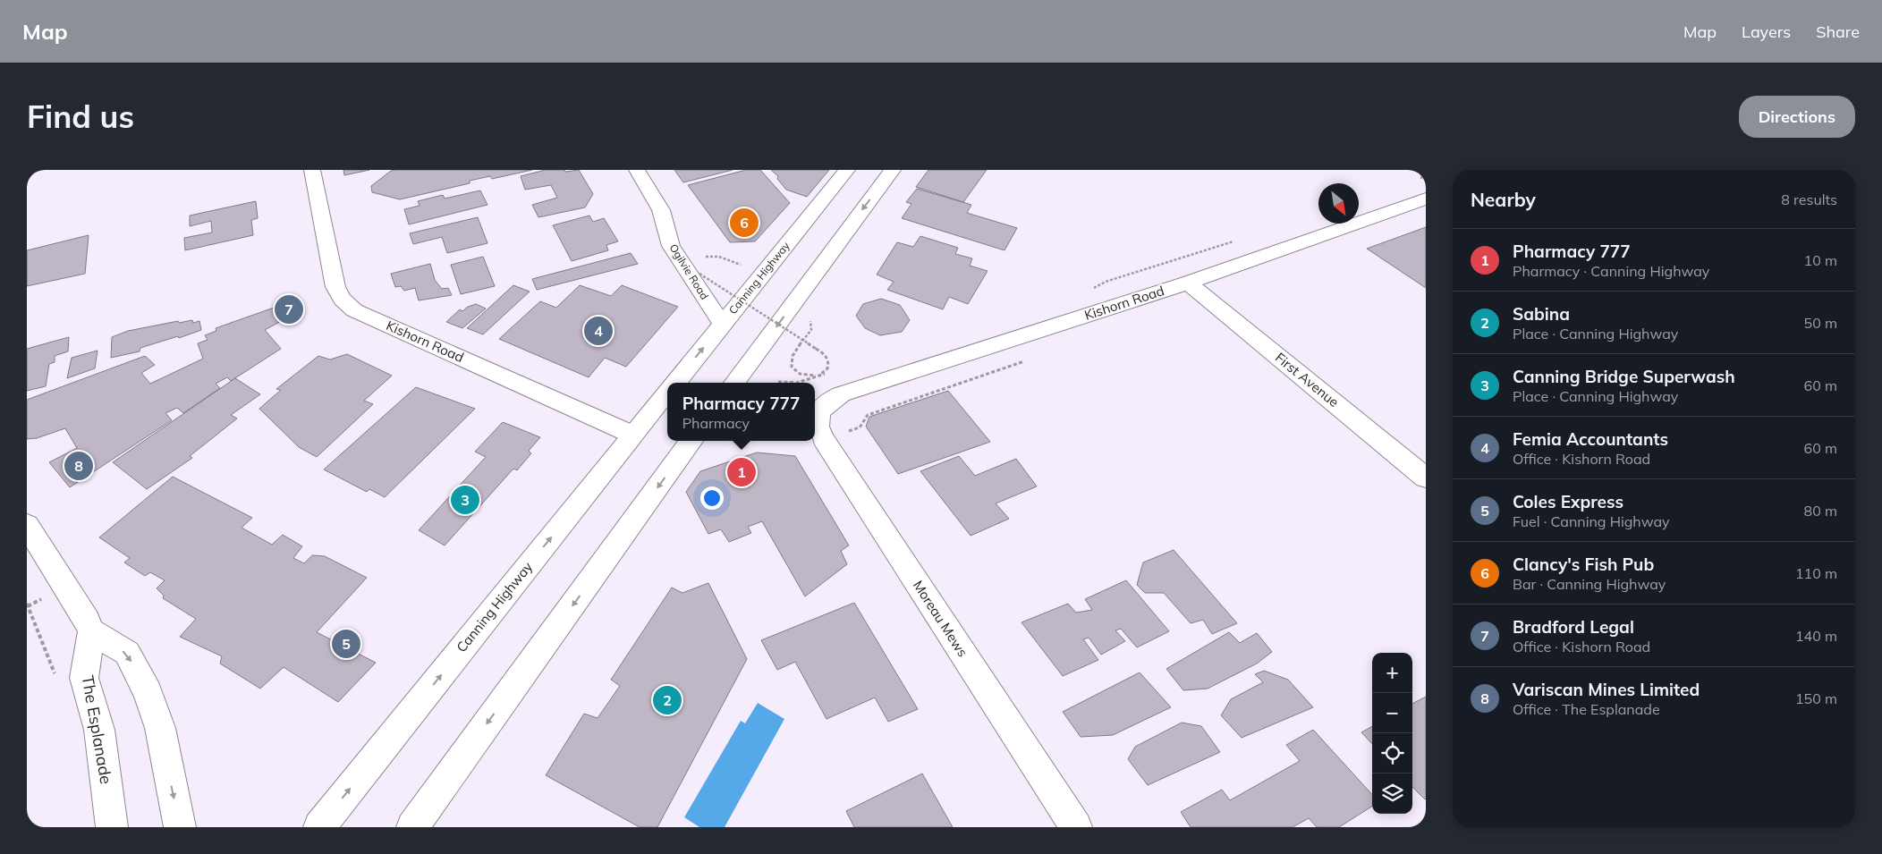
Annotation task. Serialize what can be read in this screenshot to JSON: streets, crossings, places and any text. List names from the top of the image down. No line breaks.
{"streets":{"main road":["Ogilvie Road","Canning Highway","Kishorn Road","First Avenue","Moreau Mews","The Esplanade"]},"crossings":[["Ogilvie Road","Canning Highway"],["Canning Highway","Kishorn Road"],["Kishorn Road","First Avenue"],["Kishorn Road","Moreau Mews"]],"north":"bottom right","page":{"header":"Map","nav":["Map","Layers","Share"],"buttons":"Directions","title":"Find us","heading":["Nearby","8 results"],"pins":["6","7","4","8","1","3","5","2"],"list":[{"mark":"1","name":"Pharmacy 777","note":"Pharmacy · Canning Highway","value":"10 m"},{"mark":"2","name":"Sabina","note":"Place · Canning Highway","value":"50 m"},{"mark":"3","name":"Canning Bridge Superwash","note":"Place · Canning Highway","value":"60 m"},{"mark":"4","name":"Femia Accountants","note":"Office · Kishorn Road","value":"60 m"},{"mark":"5","name":"Coles Express","note":"Fuel · Canning Highway","value":"80 m"},{"mark":"6","name":"Clancy's Fish Pub","note":"Bar · Canning Highway","value":"110 m"},{"mark":"7","name":"Bradford Legal","note":"Office · Kishorn Road","value":"140 m"},{"mark":"8","name":"Variscan Mines Limited","note":"Office · The Esplanade","value":"150 m"}],"popup":["Pharmacy 777","Pharmacy"],"map_buttons":["+","−"]}}
